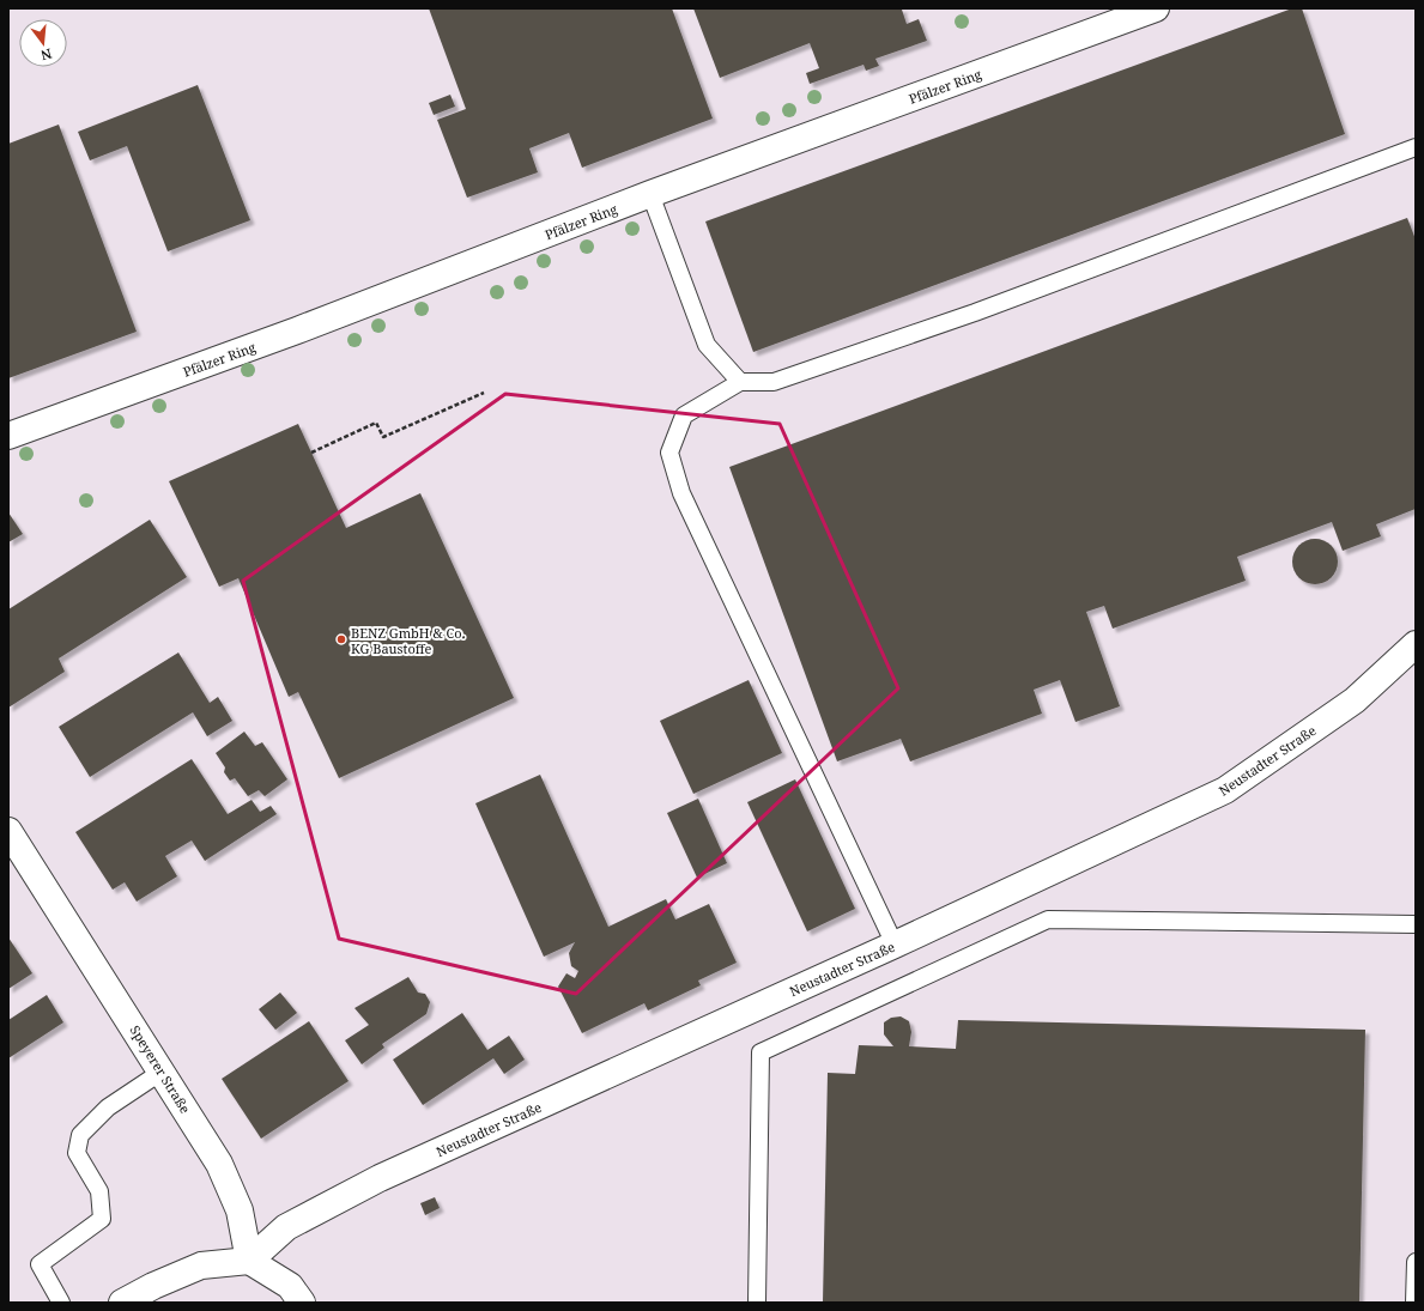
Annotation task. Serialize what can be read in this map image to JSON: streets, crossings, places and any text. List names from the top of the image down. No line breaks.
{"streets":{"street":["Pfälzer Ring","Neustadter Straße","Speyerer Straße"]},"crossings":[["Neustadter Straße","Speyerer Straße"]],"places":["BENZ GmbH & Co. KG Baustoffe"],"north":"bottom"}
